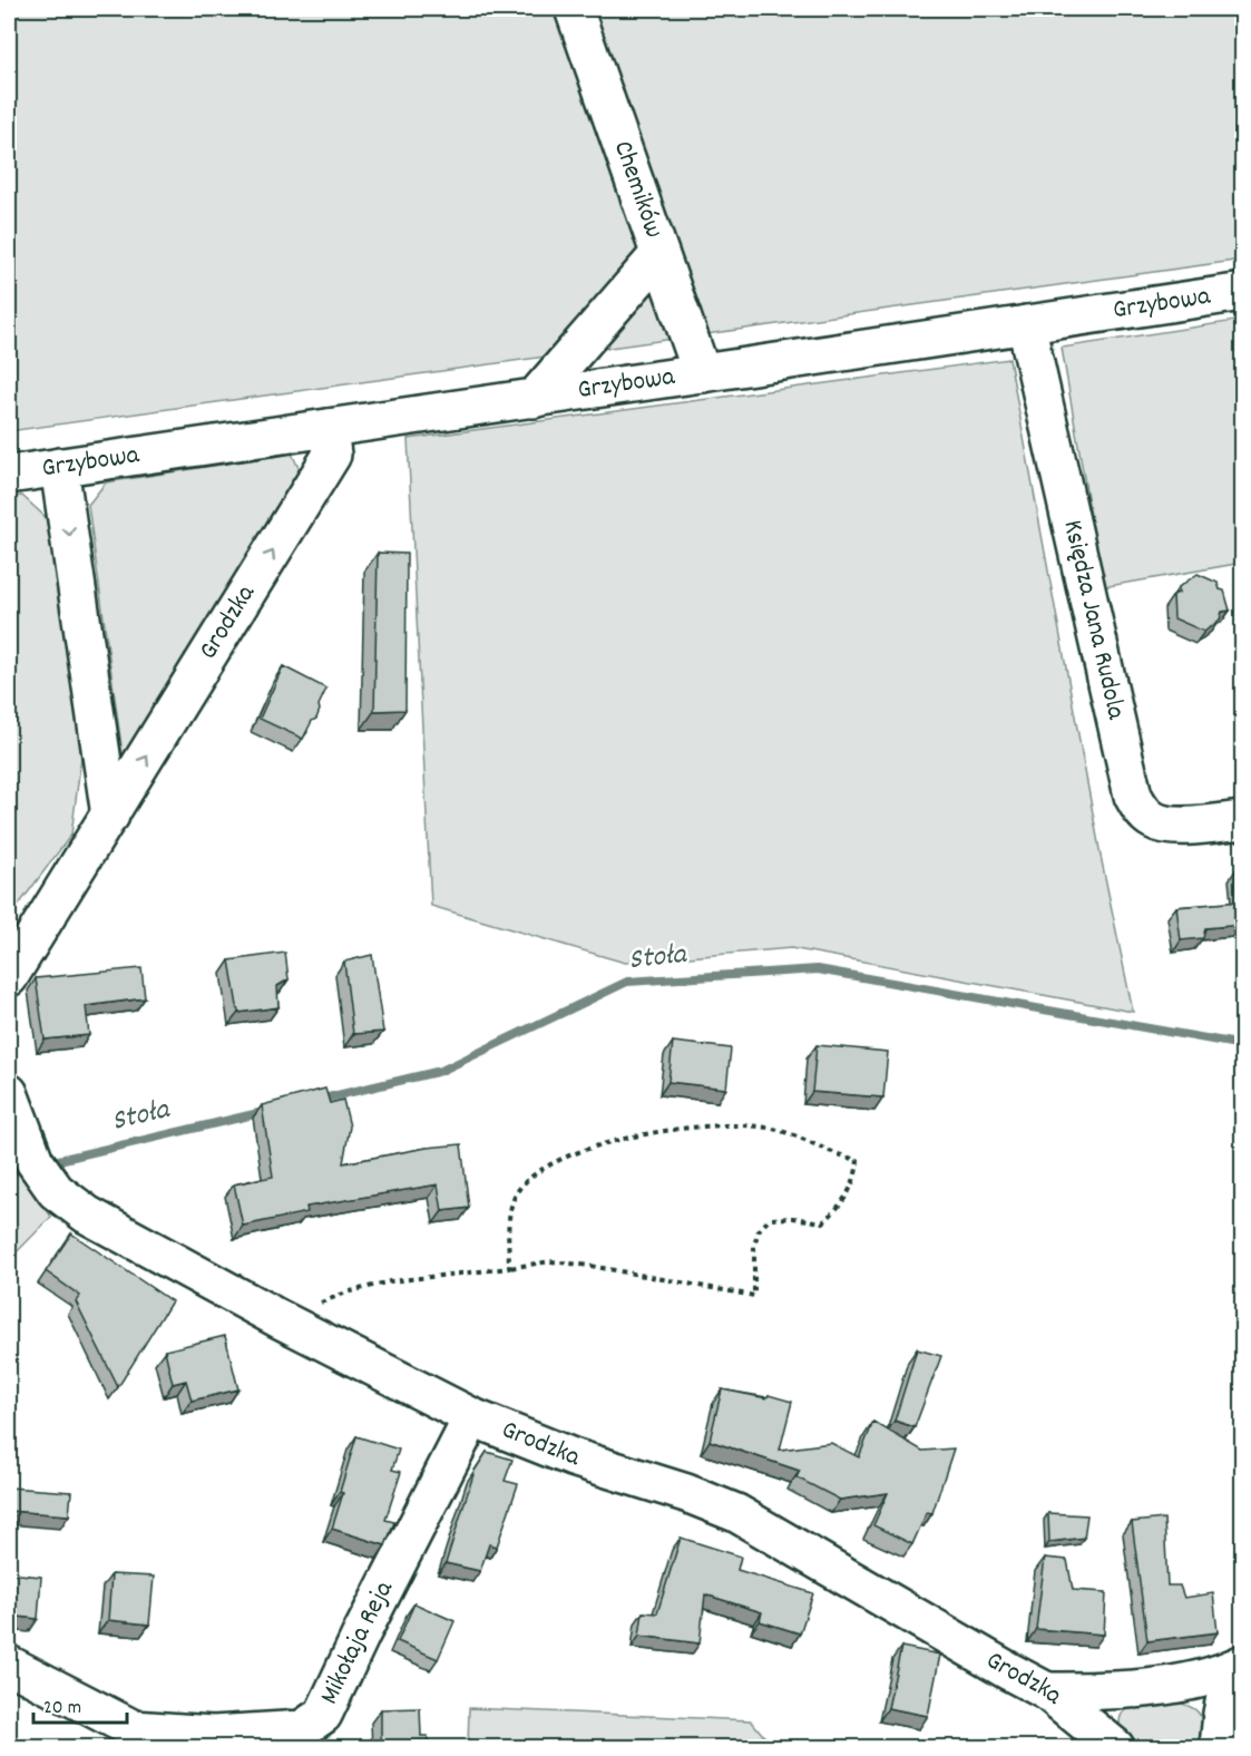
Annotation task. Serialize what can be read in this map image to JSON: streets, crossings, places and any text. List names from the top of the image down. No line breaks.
{"streets":{"street":["Chemików","Grzybowa","Księdza Jana Rudola","Grodzka","Mikołaja Reja"]},"crossings":[["Chemików","Grzybowa"],["Grzybowa","Księdza Jana Rudola"],["Grzybowa","Grodzka"],["Grodzka","Mikołaja Reja"]],"water":["Stoła"],"scale_bar":"20 m"}
